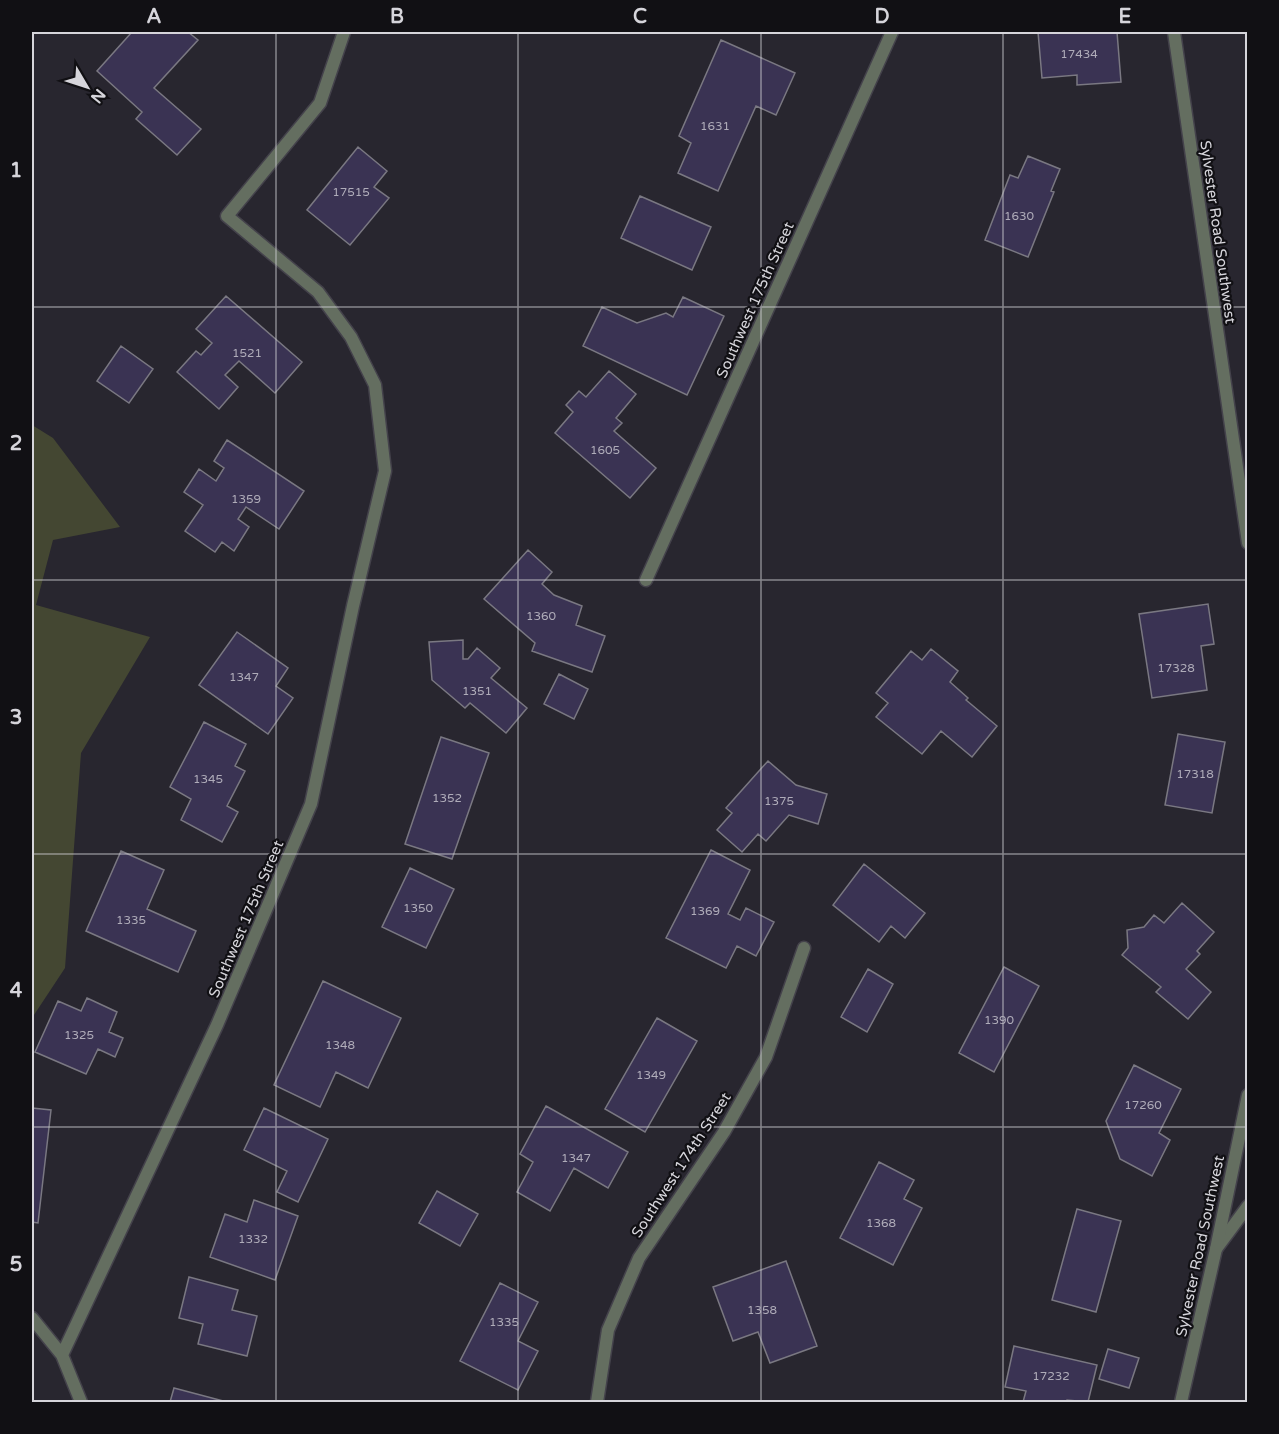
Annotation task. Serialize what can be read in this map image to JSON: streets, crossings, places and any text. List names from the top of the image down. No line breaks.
{"streets":{"street":["Sylvester Road Southwest","Southwest 175th Street","Southwest 174th Street"]},"house_numbers":["17434","1631","17515","1630","1521","1605","1359","1360","17328","1347","1351","17318","1345","1352","1375","1350","1369","1335","1390","1325","1348","1349","17260","1347","1368","1332","1358","1335","17232"],"north":"bottom right","grid":{"columns":["A","B","C","D","E"],"rows":["1","2","3","4","5"]}}
